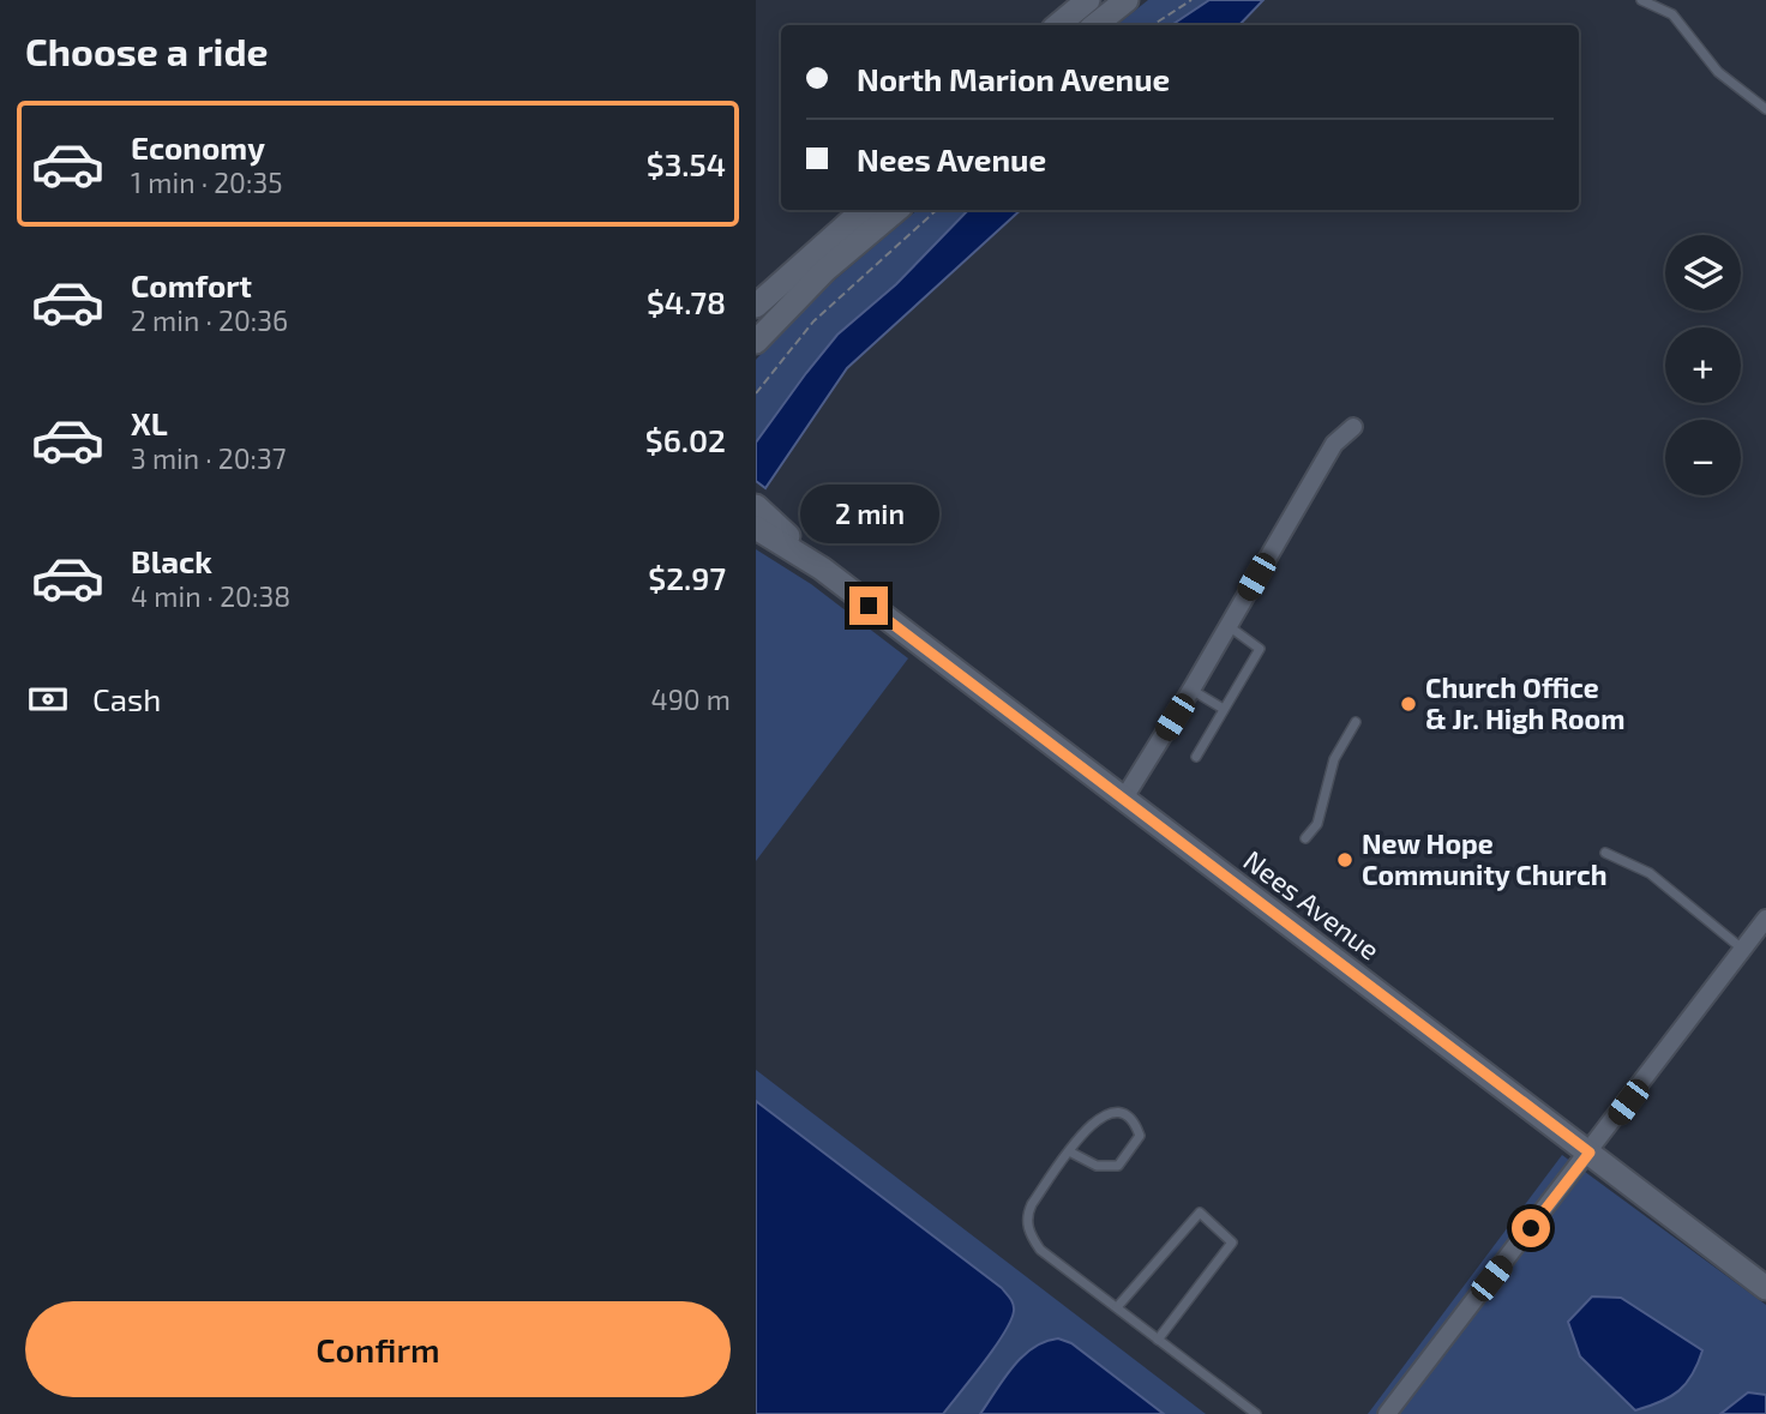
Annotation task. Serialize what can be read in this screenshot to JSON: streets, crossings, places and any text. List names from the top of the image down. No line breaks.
{"streets":{"main road":["Nees Avenue"]},"places":["Church Office & Jr. High Room","New Hope Community Church"],"page":{"heading":"Choose a ride","banner":["North Marion Avenue","Nees Avenue"],"list":[{"name":"Economy","note":"1 min · 20:35","value":"$3.54"},{"name":"Comfort","note":"2 min · 20:36","value":"$4.78"},{"name":"XL","note":"3 min · 20:37","value":"$6.02"},{"name":"Black","note":"4 min · 20:38","value":"$2.97"}],"map_buttons":["+","−"],"bubble":"2 min","pay":["Cash","490 m"],"buttons":"Confirm"}}
